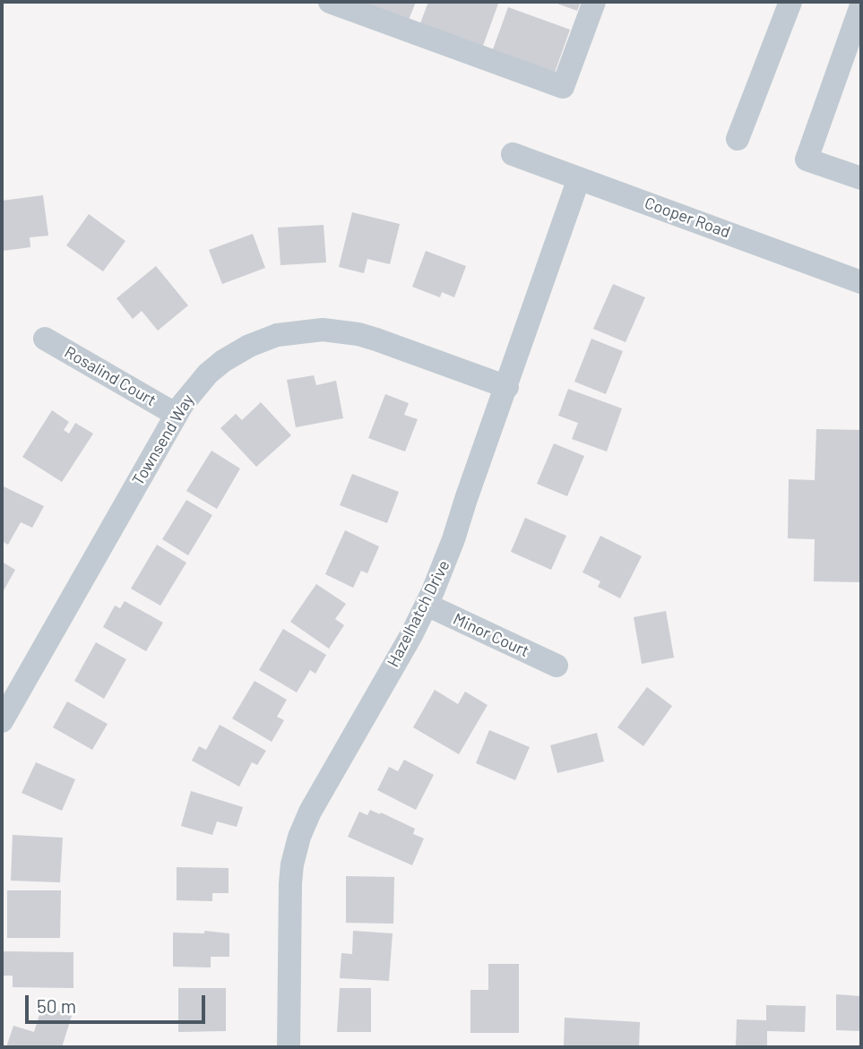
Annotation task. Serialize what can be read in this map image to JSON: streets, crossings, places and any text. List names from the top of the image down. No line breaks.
{"streets":{"street":["Cooper Road","Rosalind Court","Townsend Way","Hazelhatch Drive","Minor Court"]},"crossings":[["Cooper Road","Hazelhatch Drive"],["Rosalind Court","Townsend Way"],["Townsend Way","Hazelhatch Drive"],["Hazelhatch Drive","Minor Court"]],"scale_bar":"50 m"}
